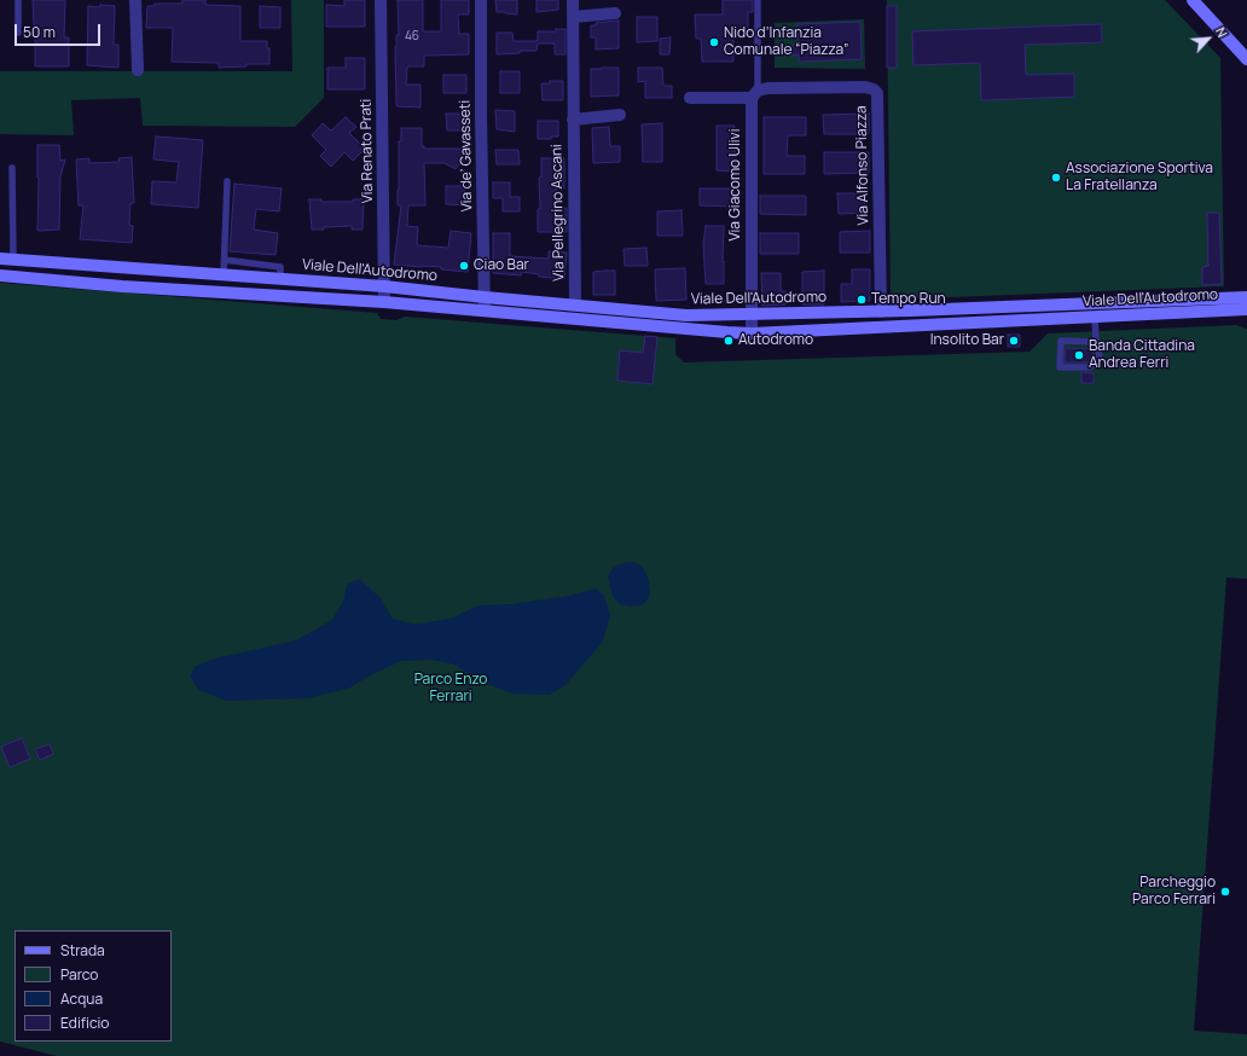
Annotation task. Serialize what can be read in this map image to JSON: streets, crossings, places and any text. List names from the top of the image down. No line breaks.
{"streets":{"street":["Via Renato Prati","Via de’ Gavasseti","Via Alfonso Piazza","Via Giacomo Ulivi","Via Pellegrino Ascani","Viale Dell'Autodromo"]},"crossings":[["Via Renato Prati","Viale Dell'Autodromo"],["Via de’ Gavasseti","Viale Dell'Autodromo"],["Via Alfonso Piazza","Via Giacomo Ulivi"],["Via Alfonso Piazza","Viale Dell'Autodromo"],["Via Giacomo Ulivi","Viale Dell'Autodromo"],["Via Pellegrino Ascani","Viale Dell'Autodromo"]],"parks":["Parco Enzo Ferrari"],"places":["Nido d’Infanzia Comunale “Piazza”","Associazione Sportiva La Fratellanza","Ciao Bar","Tempo Run","Autodromo","Insolito Bar","Banda Cittadina Andrea Ferri","Parcheggio Parco Ferrari"],"house_numbers":["46"],"legend":["Strada","Parco","Acqua","Edificio"],"scale_bar":"50 m","north":"top right"}
